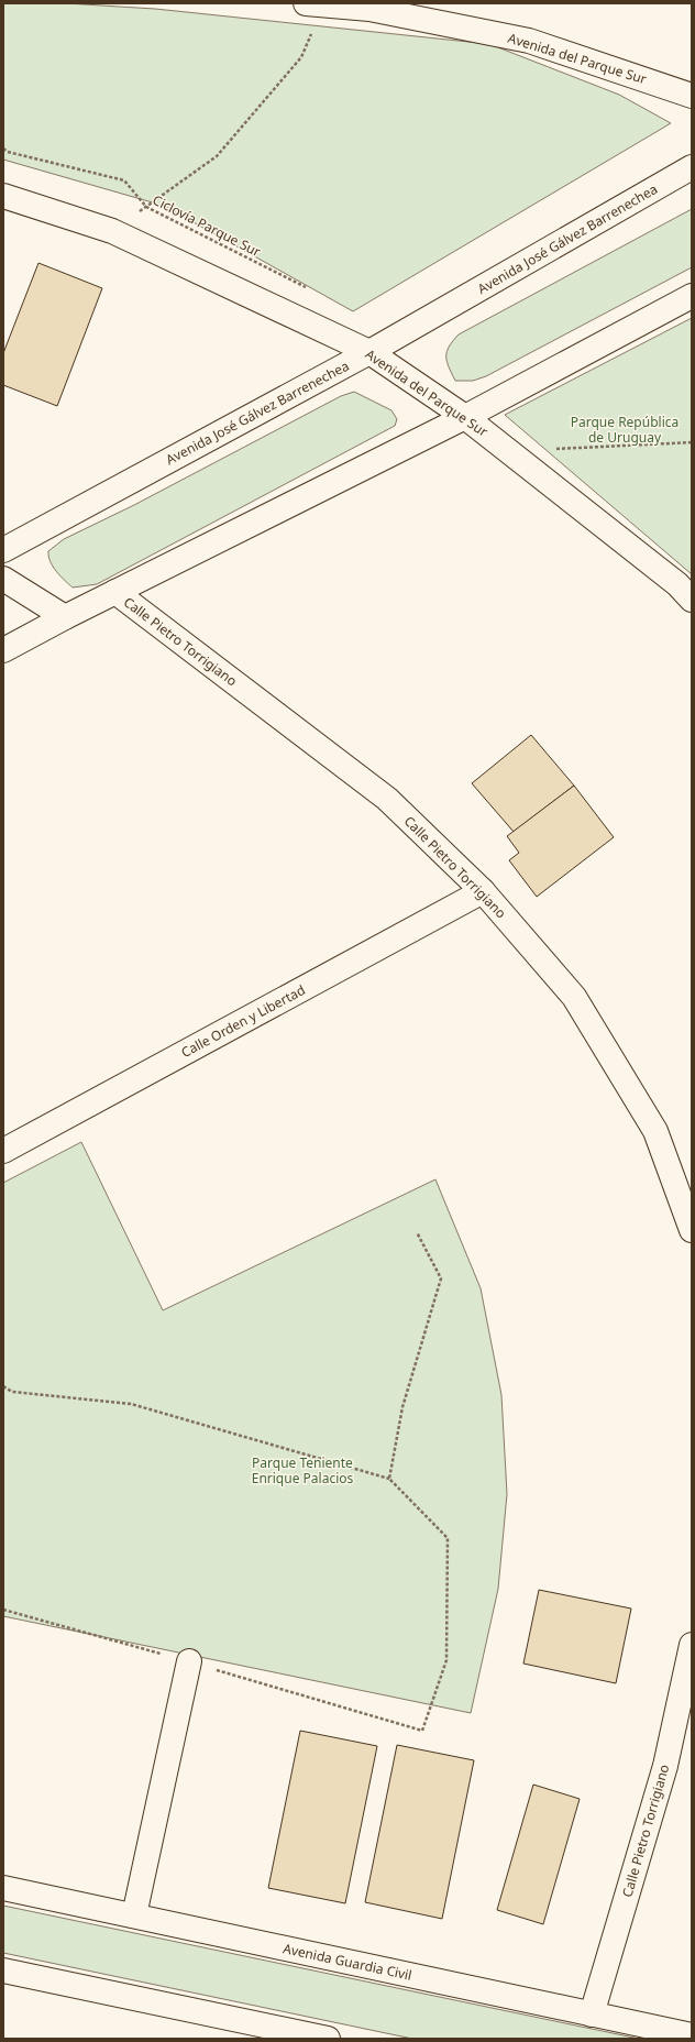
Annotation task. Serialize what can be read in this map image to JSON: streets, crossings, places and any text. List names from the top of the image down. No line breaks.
{"streets":{"main road":["Avenida del Parque Sur","Avenida José Gálvez Barrenechea","Calle Pietro Torrigiano","Calle Orden y Libertad","Avenida Guardia Civil"],"path":["Ciclovía Parque Sur"]},"crossings":[["Avenida del Parque Sur","Avenida José Gálvez Barrenechea"],["Calle Pietro Torrigiano","Calle Orden y Libertad"],["Calle Pietro Torrigiano","Avenida Guardia Civil"]],"parks":["Parque República de Uruguay","Parque Teniente Enrique Palacios"]}
